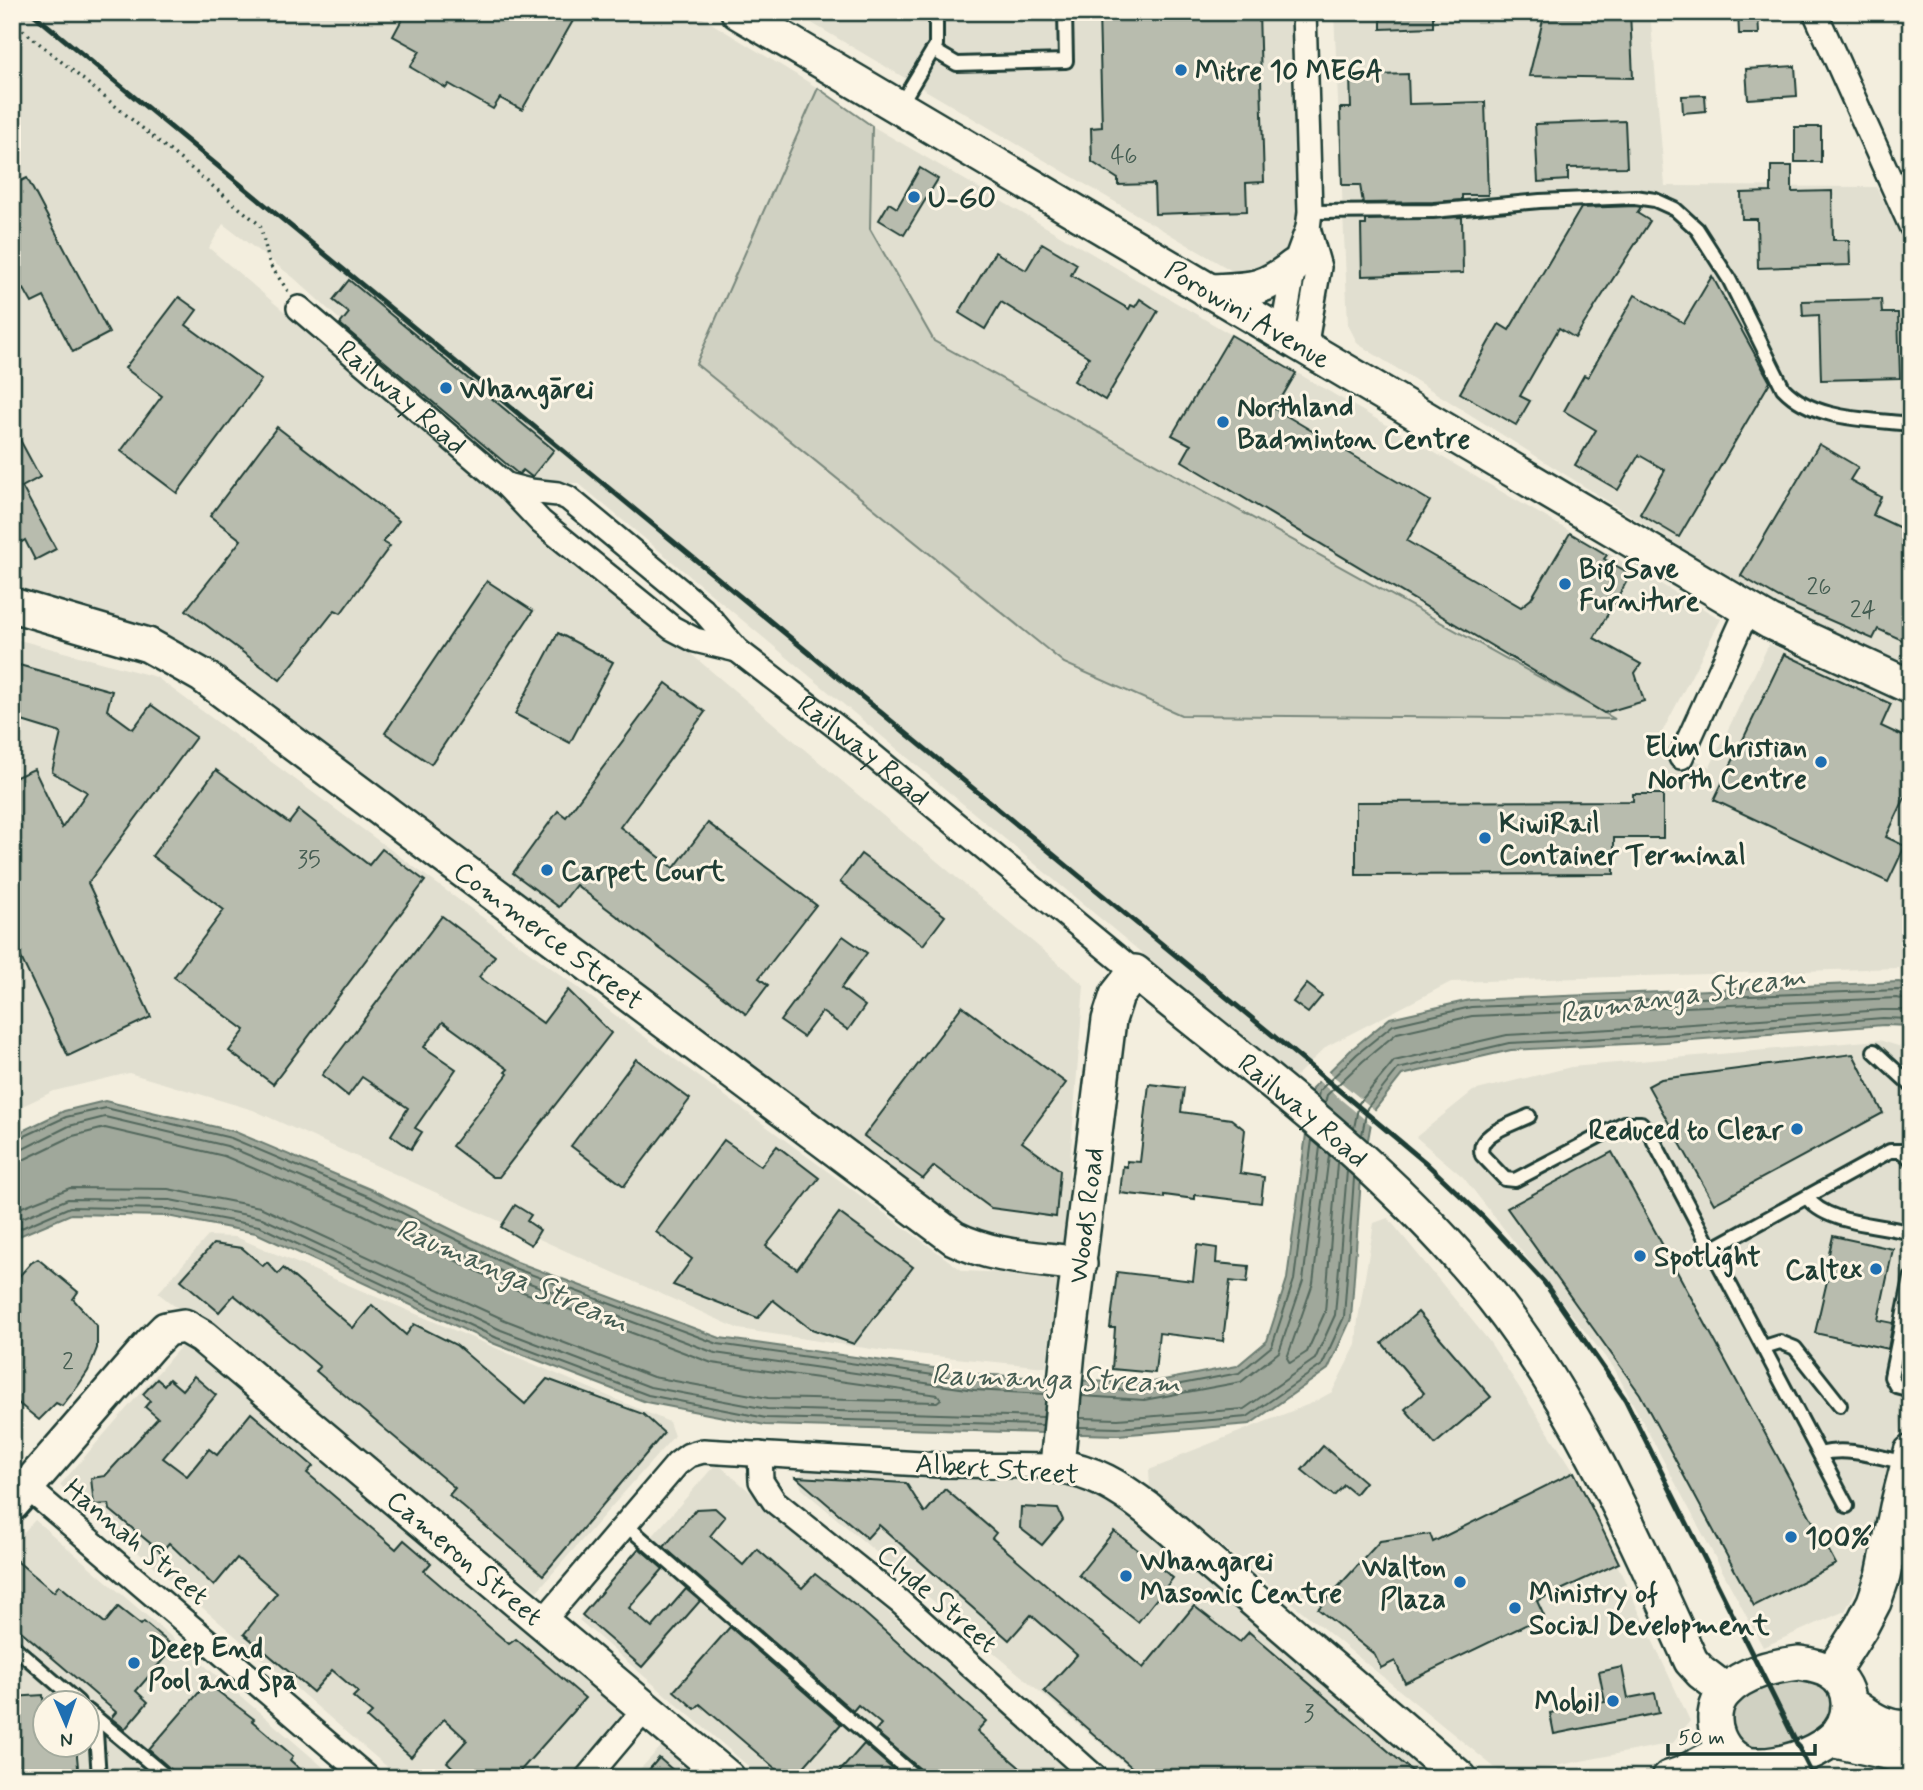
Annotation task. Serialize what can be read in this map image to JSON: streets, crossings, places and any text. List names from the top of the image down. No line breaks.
{"streets":{"street":["Porowini Avenue","Railway Road","Commerce Street","Woods Road","Albert Street","Hannah Street","Cameron Street","Clyde Street"]},"crossings":[["Railway Road","Woods Road"],["Commerce Street","Woods Road"],["Woods Road","Albert Street"],["Albert Street","Cameron Street"],["Albert Street","Clyde Street"],["Hannah Street","Cameron Street"]],"water":["Raumanga Stream"],"places":["Mitre 10 MEGA","U-GO","Whangārei","Northland Badminton Centre","Big Save Furniture","Elim Christian North Centre","KiwiRail Container Terminal","Carpet Court","Reduced to Clear","Spotlight","Caltex","100%","Whangarei Masonic Centre","Walton Plaza","Ministry of Social Development","Deep End Pool and Spa","Mobil"],"house_numbers":["46","26","24","35","2","3"],"scale_bar":"50 m","north":"bottom"}
